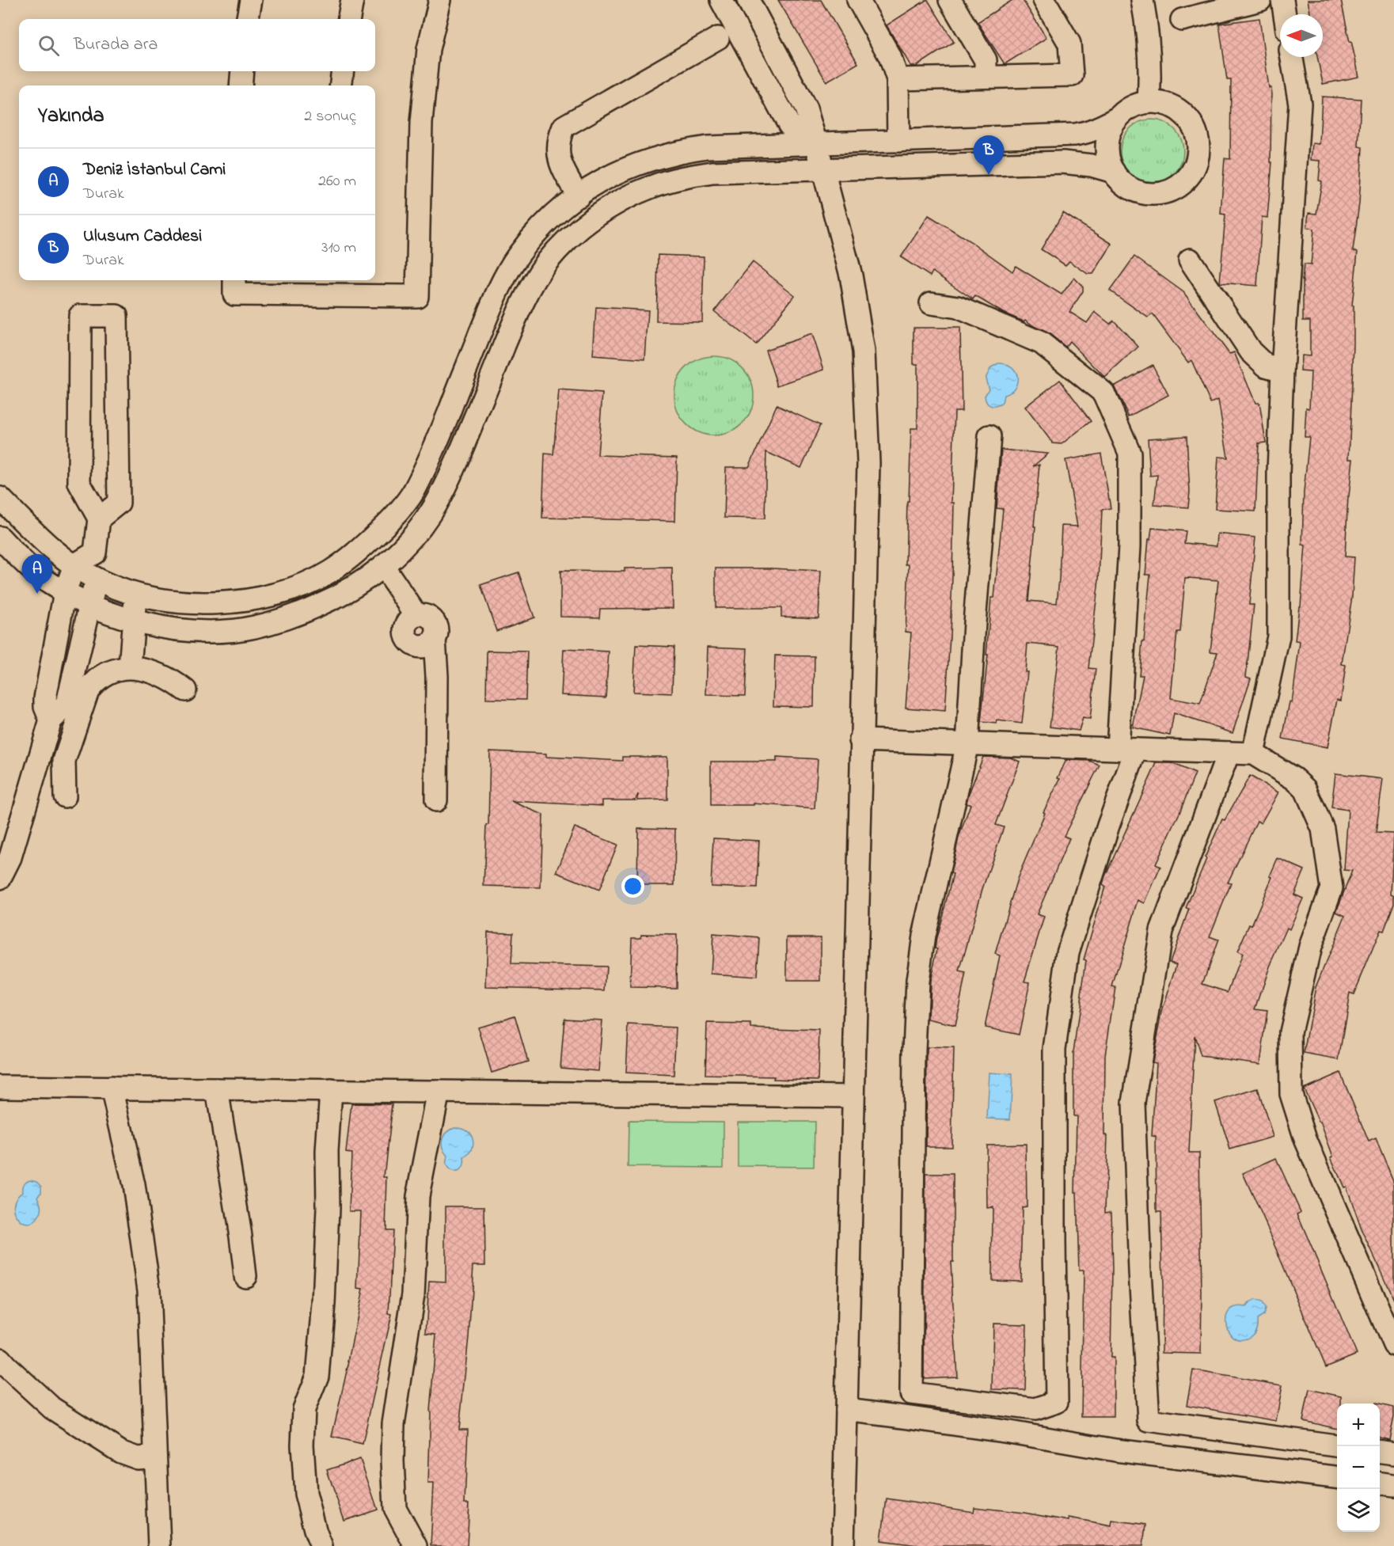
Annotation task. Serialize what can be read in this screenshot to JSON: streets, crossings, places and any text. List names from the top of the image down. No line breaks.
{"north":"left","page":{"search":"Burada ara","heading":["Yakında","2 sonuç"],"pins":["B","A"],"list":[{"mark":"A","name":"Deniz İstanbul Cami","note":"Durak","value":"260 m"},{"mark":"B","name":"Ulusum Caddesi","note":"Durak","value":"310 m"}],"map_buttons":["+","−"]}}
